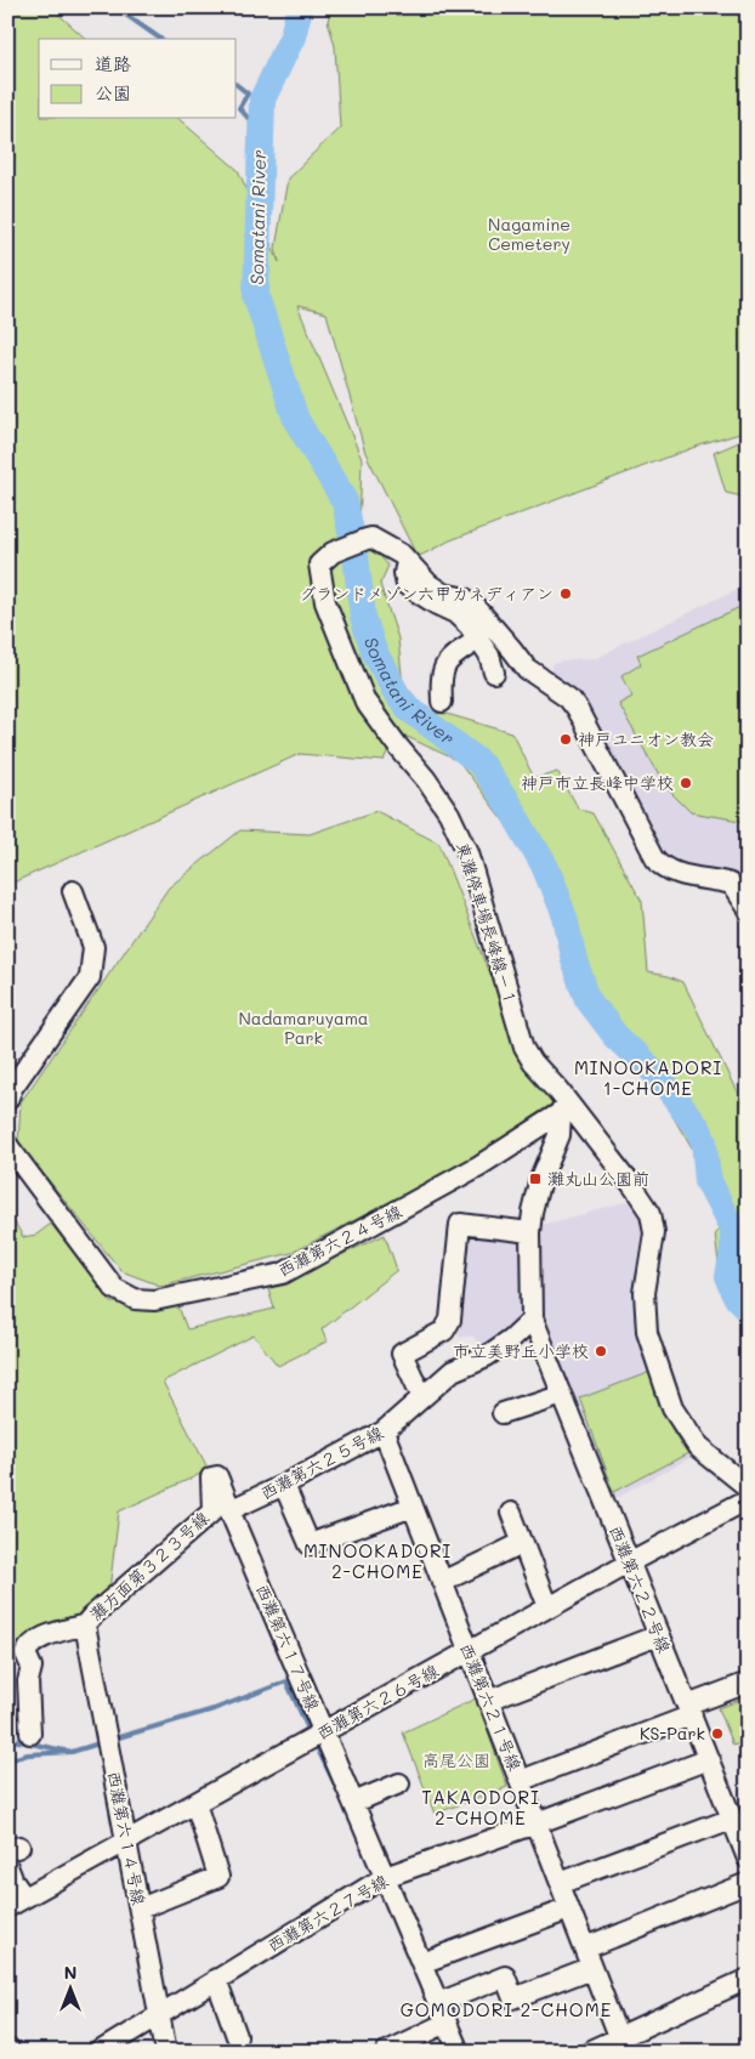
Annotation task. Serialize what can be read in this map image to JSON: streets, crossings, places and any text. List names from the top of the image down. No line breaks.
{"streets":{"street":["東灘停車場長峰線－１","西灘第六２４号線","西灘第六２５号線","灘方面第３２３号線","西灘第六２２号線","西灘第六１７号線","西灘第六２６号線","西灘第六２１号線","西灘第六１４号線","西灘第六２７号線"]},"crossings":[["東灘停車場長峰線－１","西灘第六２４号線"],["西灘第六２５号線","灘方面第３２３号線"],["西灘第六２５号線","西灘第六２２号線"],["西灘第六２５号線","西灘第六１７号線"],["西灘第六２５号線","西灘第六２１号線"],["灘方面第３２３号線","西灘第六１７号線"],["灘方面第３２３号線","西灘第六１４号線"],["西灘第六２２号線","西灘第六２６号線"],["西灘第六２２号線","西灘第六２７号線"],["西灘第六１７号線","西灘第六２６号線"],["西灘第六１７号線","西灘第六２７号線"],["西灘第六２６号線","西灘第六２１号線"],["西灘第六２６号線","西灘第六１４号線"],["西灘第六２１号線","西灘第六２７号線"],["西灘第六１４号線","西灘第六２７号線"]],"districts":["MINOOKADORI 1-CHOME","MINOOKADORI 2-CHOME","TAKAODORI 2-CHOME","GOMODORI 2-CHOME"],"water":["Somatani River"],"parks":["Nagamine Cemetery","Nadamaruyama Park","高尾公園"],"places":{"other":["グランドメゾン六甲カネディアン","神戸ユニオン教会","神戸市立長峰中学校","市立美野丘小学校","KS-Park"],"transit":["灘丸山公園前"]},"legend":["道路","公園"],"north":"top"}
